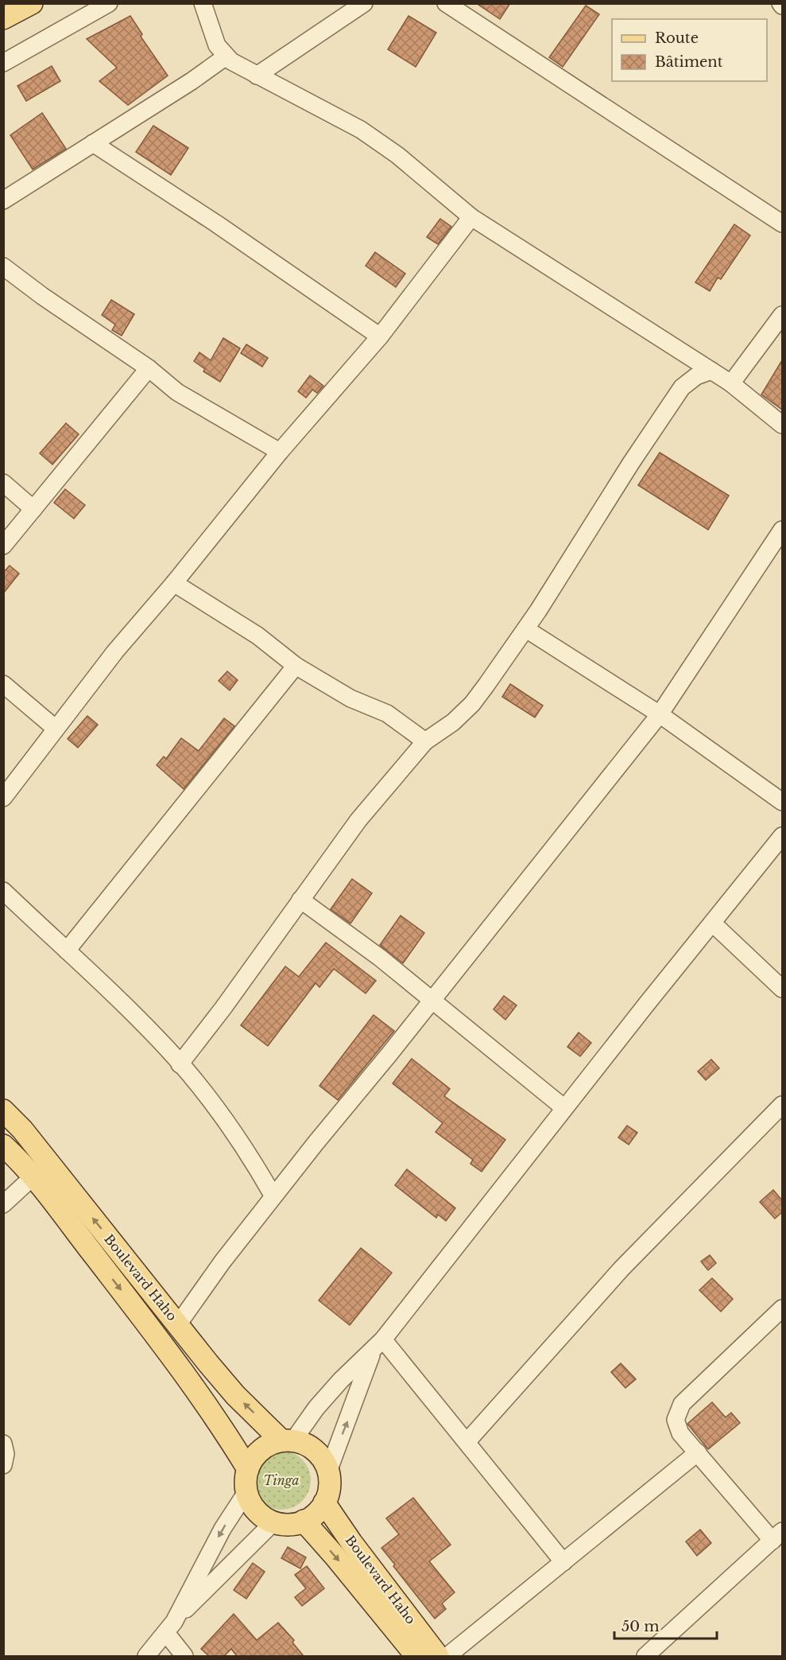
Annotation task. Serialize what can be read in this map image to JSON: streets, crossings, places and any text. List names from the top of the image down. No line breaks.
{"streets":{"main road":["Boulevard Haho"]},"parks":["Tinga"],"legend":["Route","Bâtiment"],"scale_bar":"50 m"}
